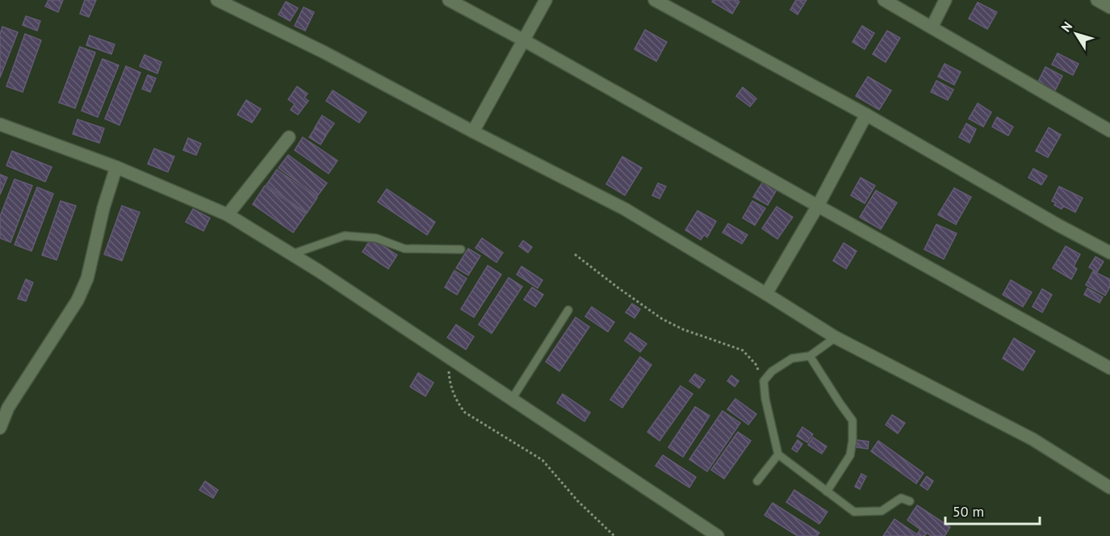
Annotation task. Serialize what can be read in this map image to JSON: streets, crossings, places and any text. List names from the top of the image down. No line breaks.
{"scale_bar":"50 m","north":"top left"}
